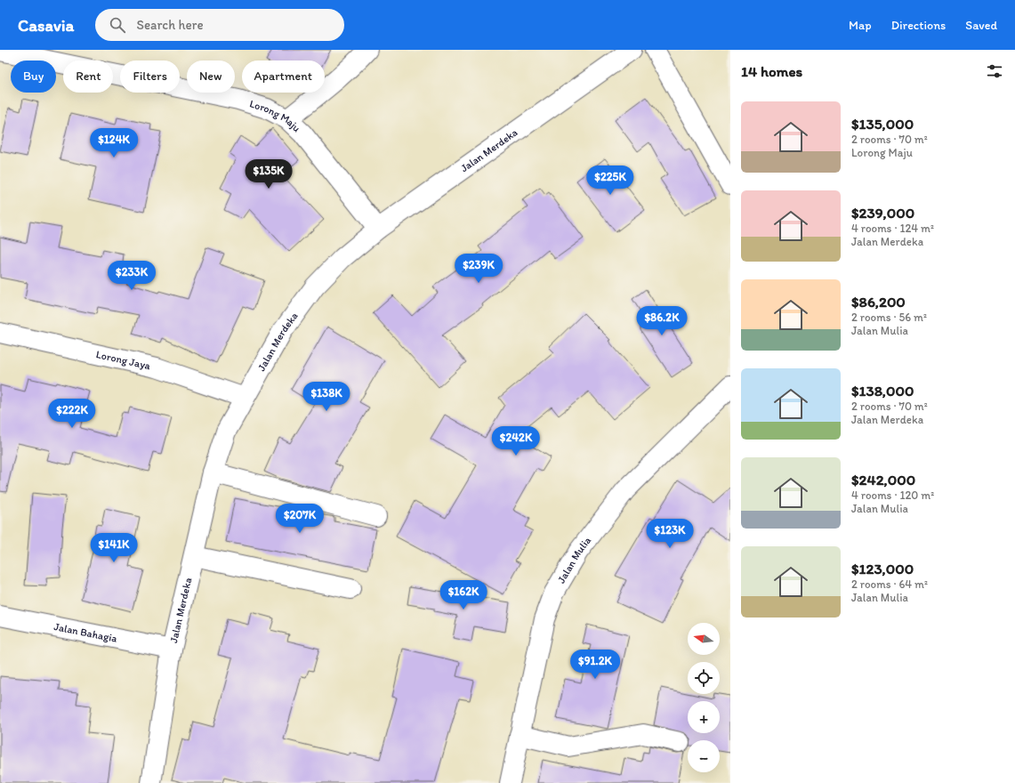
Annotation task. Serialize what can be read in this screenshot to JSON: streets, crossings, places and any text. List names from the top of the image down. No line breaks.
{"streets":{"street":["Lorong Maju","Jalan Merdeka","Lorong Jaya","Jalan Mulia","Jalan Bahagia"]},"crossings":[["Lorong Maju","Jalan Merdeka"],["Jalan Merdeka","Lorong Jaya"],["Jalan Merdeka","Jalan Bahagia"]],"north":"left","page":{"header":"Casavia","search":"Search here","nav":["Map","Directions","Saved"],"heading":"14 homes","chip":["Buy","Rent","Filters","New","Apartment"],"list":[{"name":"$135,000","note":"2 rooms · 70 m² · Lorong Maju"},{"name":"$239,000","note":"4 rooms · 124 m² · Jalan Merdeka"},{"name":"$86,200","note":"2 rooms · 56 m² · Jalan Mulia"},{"name":"$138,000","note":"2 rooms · 70 m² · Jalan Merdeka"},{"name":"$242,000","note":"4 rooms · 120 m² · Jalan Mulia"},{"name":"$123,000","note":"2 rooms · 64 m² · Jalan Mulia"}],"price":["$124K","$135K","$225K","$239K","$233K","$86.2K","$138K","$222K","$242K","$207K","$123K","$141K","$162K","$91.2K"],"map_buttons":["+","−"]}}
